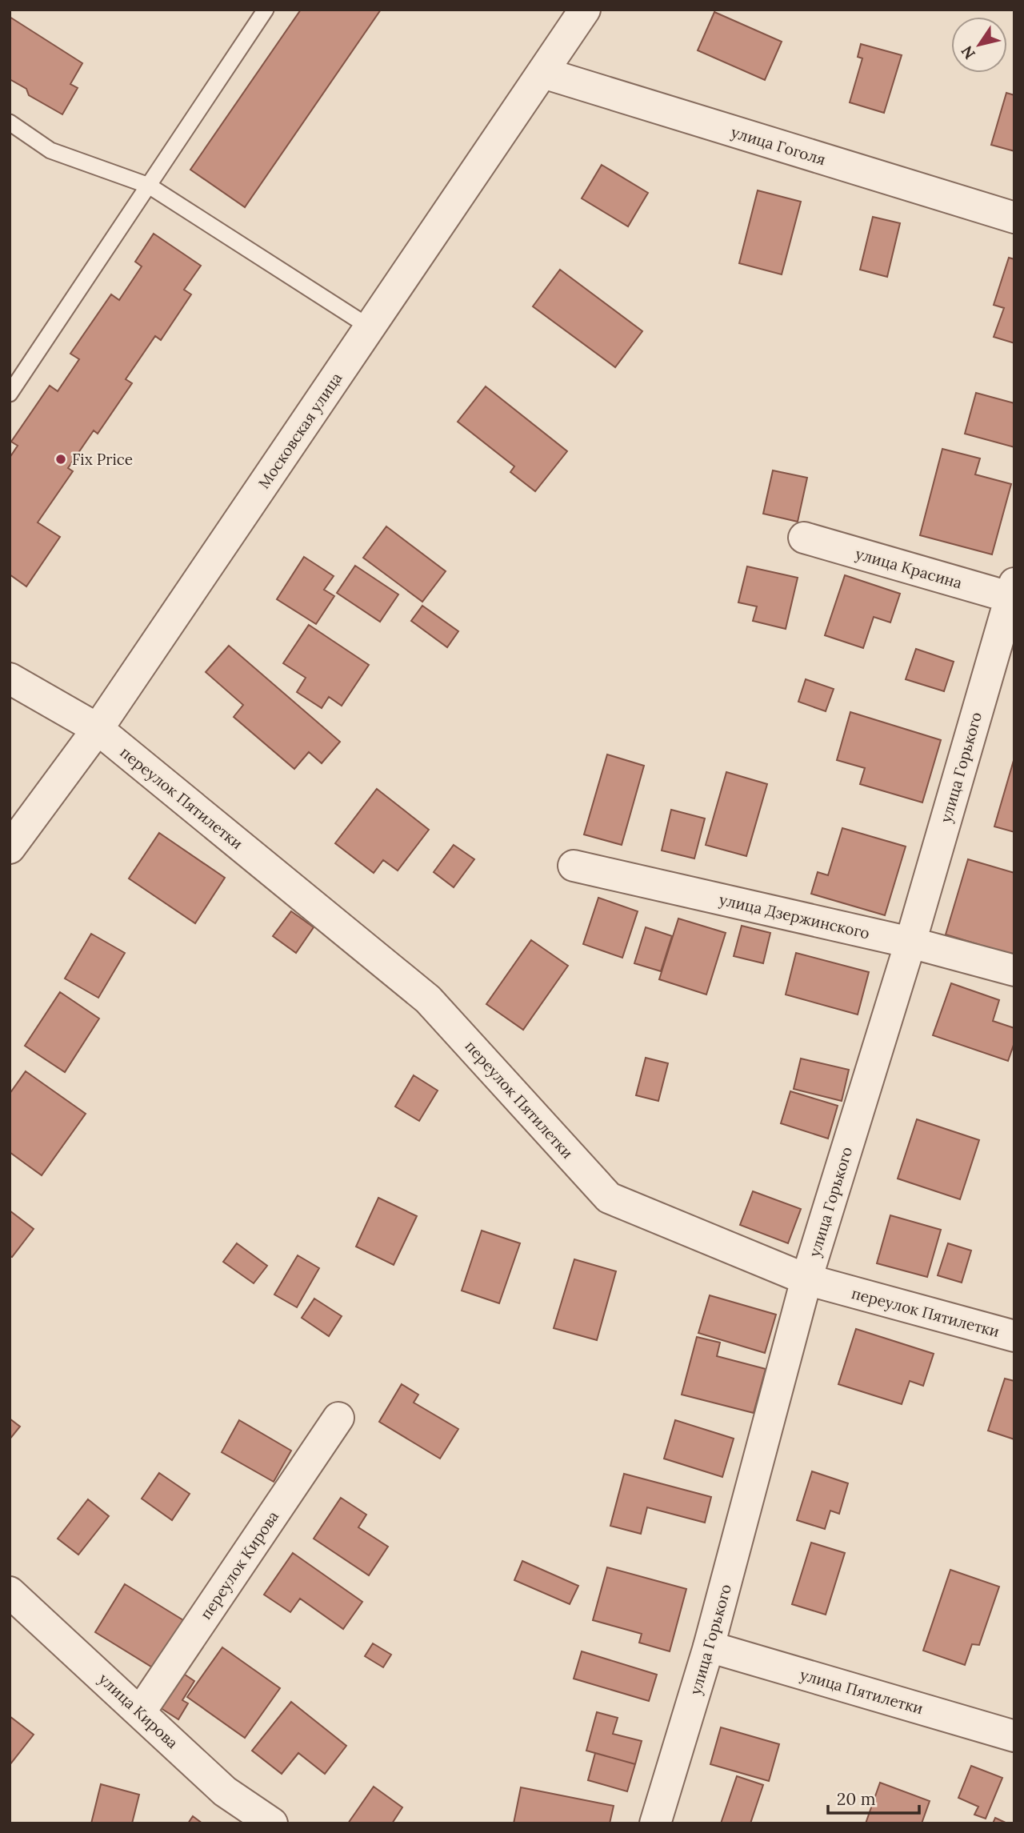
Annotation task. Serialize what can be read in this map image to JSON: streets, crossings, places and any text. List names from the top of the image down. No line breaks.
{"streets":{"street":["улица Гоголя","Московская улица","улица Красина","улица Горького","переулок Пятилетки","улица Дзержинского","переулок Кирова","улица Пятилетки","улица Кирова"]},"crossings":[["улица Гоголя","Московская улица"],["Московская улица","переулок Пятилетки"],["улица Красина","улица Горького"],["улица Горького","переулок Пятилетки"],["улица Горького","улица Дзержинского"],["улица Горького","улица Пятилетки"],["переулок Кирова","улица Кирова"]],"places":["Fix Price"],"scale_bar":"20 m","north":"bottom left"}
